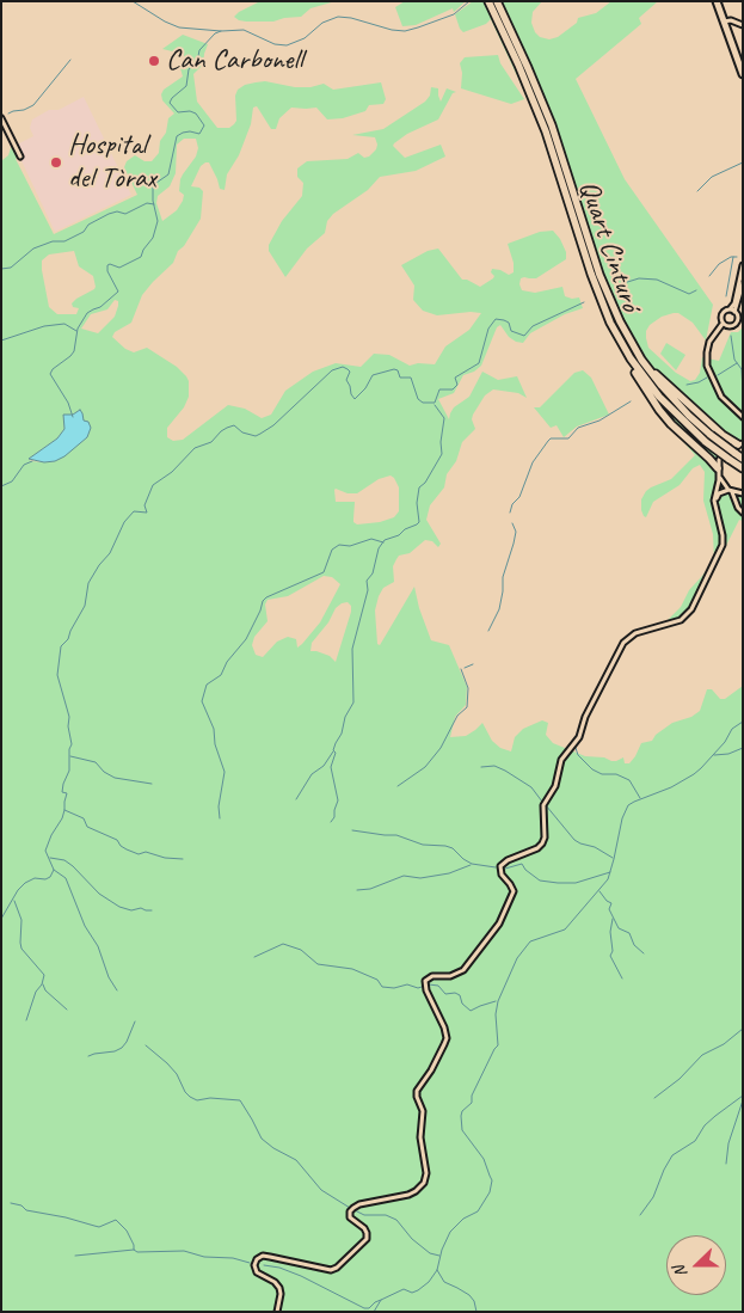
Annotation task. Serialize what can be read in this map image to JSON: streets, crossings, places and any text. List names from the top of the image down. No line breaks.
{"streets":{"highway":["Quart Cinturó"]},"places":["Can Carbonell","Hospital del Tòrax"],"north":"left"}
